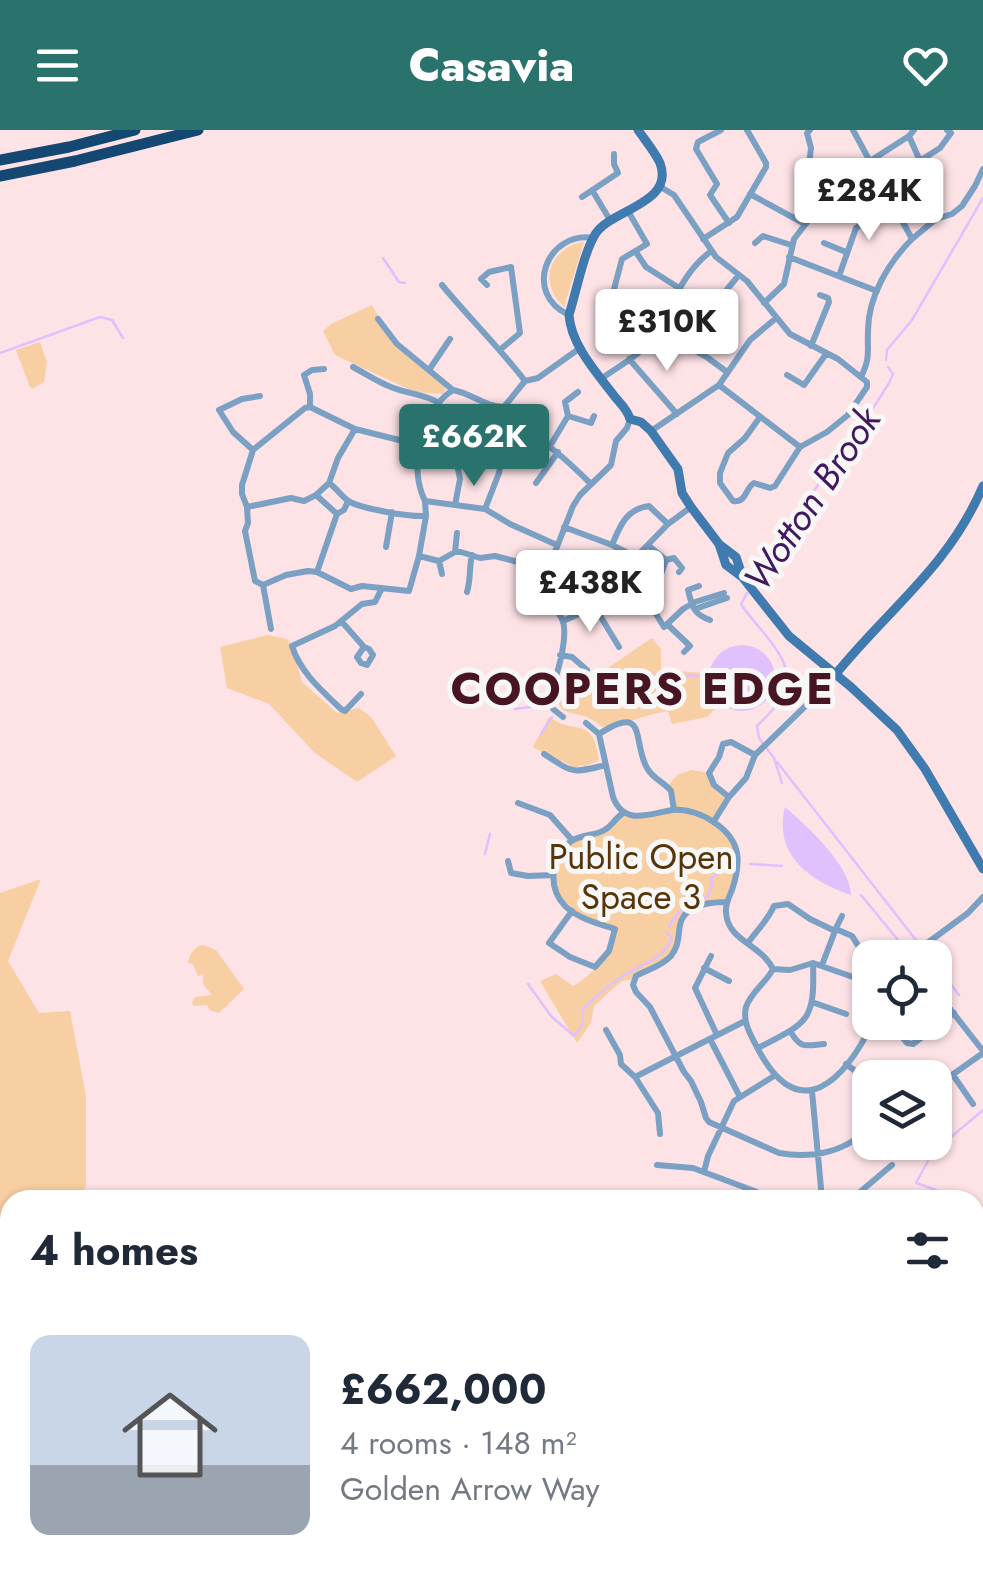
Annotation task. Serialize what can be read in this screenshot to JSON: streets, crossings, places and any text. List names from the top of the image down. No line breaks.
{"districts":["COOPERS EDGE"],"water":["Wotton Brook"],"parks":["Public Open Space 3"],"page":{"header":"Casavia","price":["£284K","£310K","£662K","£438K"],"heading":"4 homes","list":[{"name":"£662,000","note":"4 rooms · 148 m² · Golden Arrow Way"}]}}
